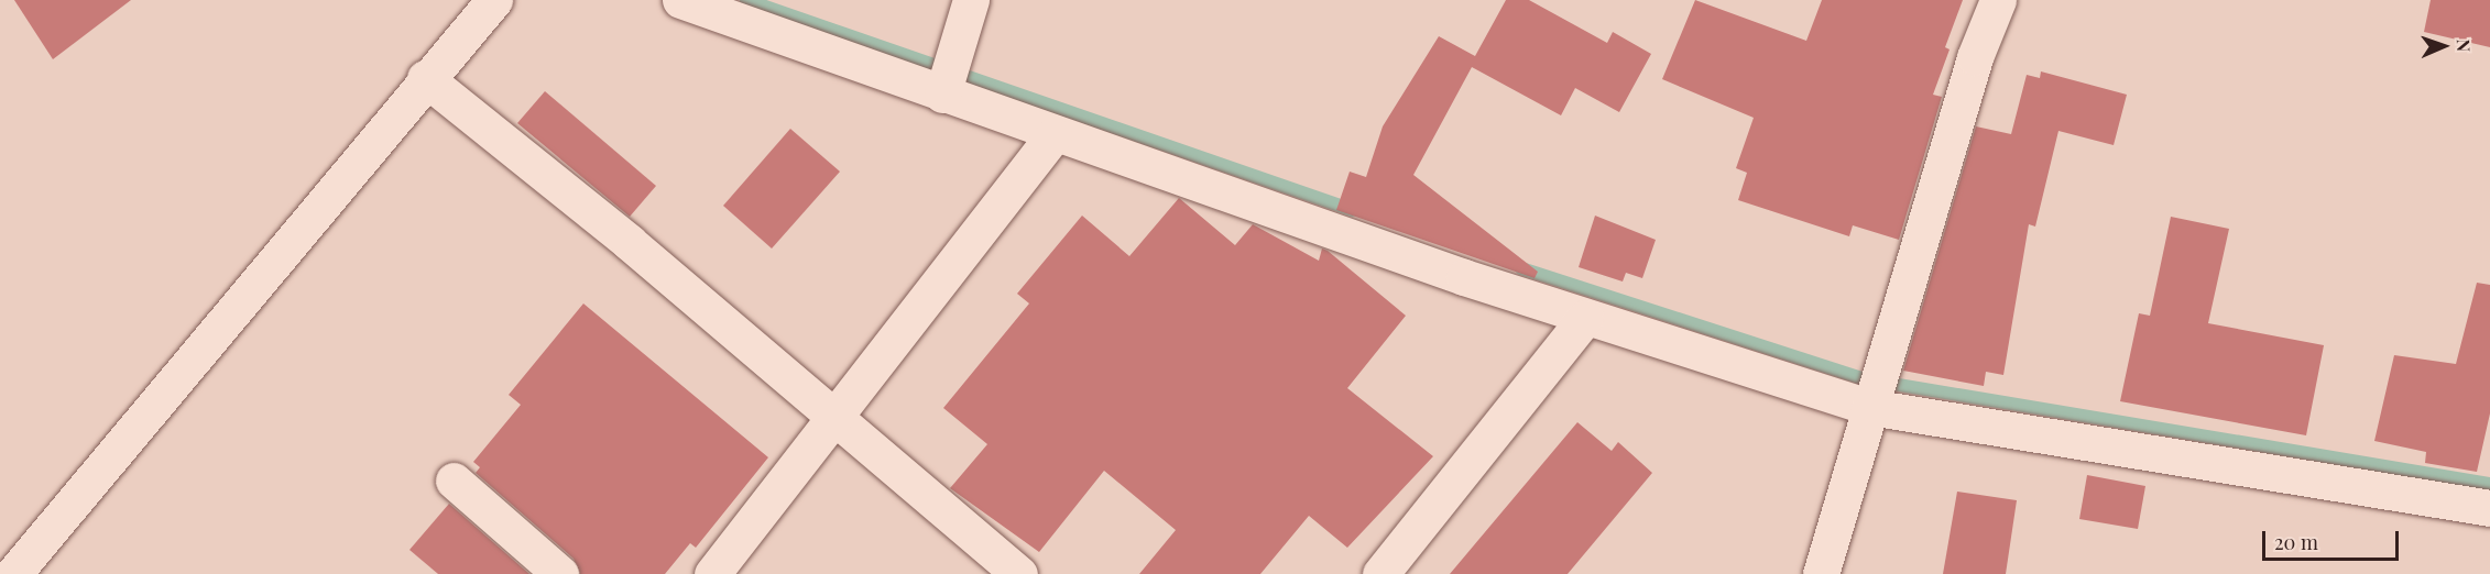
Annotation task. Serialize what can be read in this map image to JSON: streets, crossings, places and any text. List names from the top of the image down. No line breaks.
{"scale_bar":"20 m","north":"right"}
